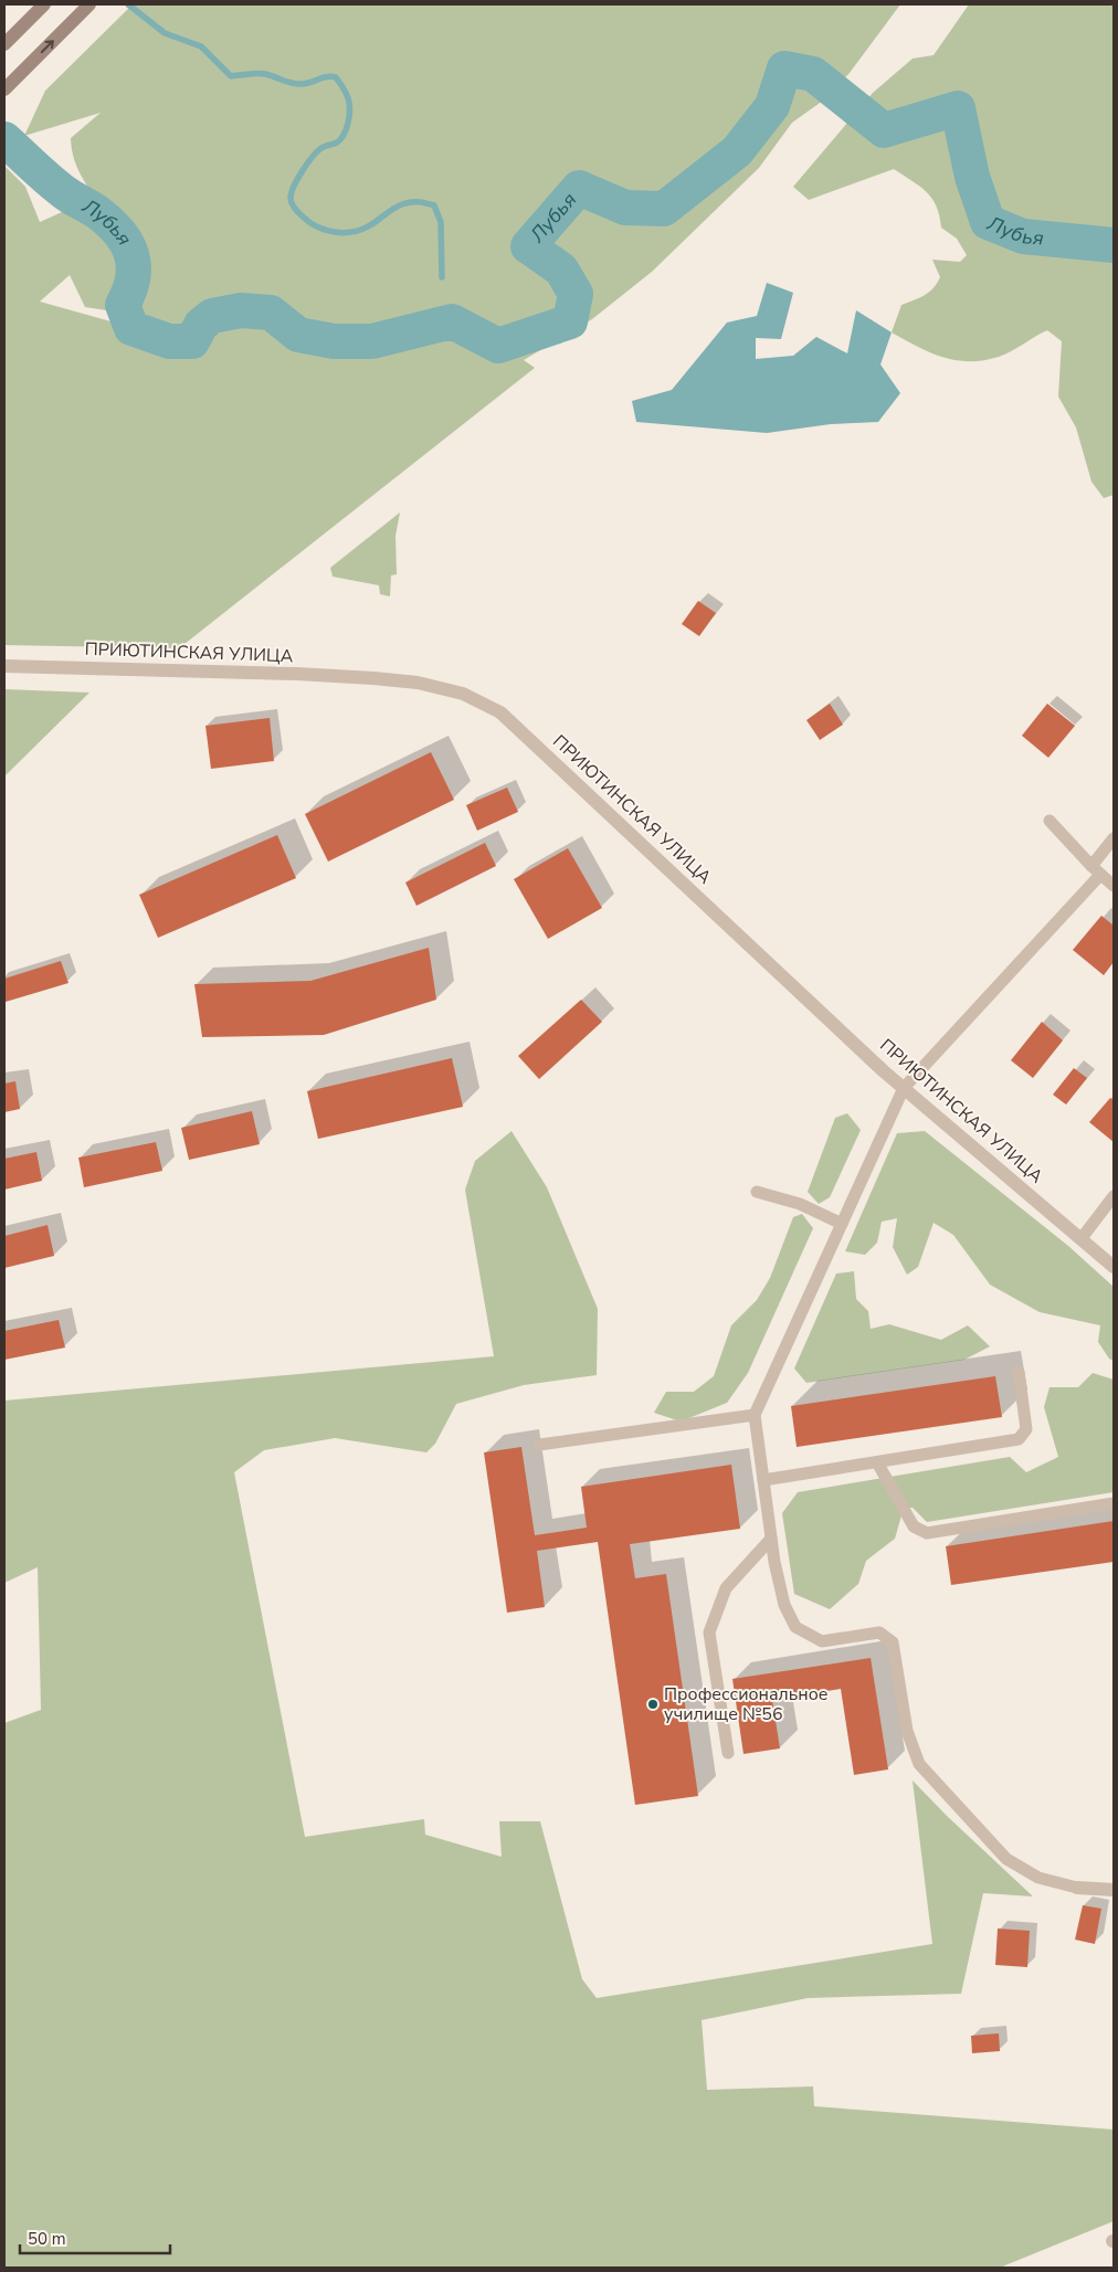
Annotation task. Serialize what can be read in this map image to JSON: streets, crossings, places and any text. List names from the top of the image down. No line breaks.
{"streets":{"street":["ПРИЮТИНСКАЯ УЛИЦА"]},"water":["Лубья"],"places":["Профессиональное училище №56"],"scale_bar":"50 m"}
